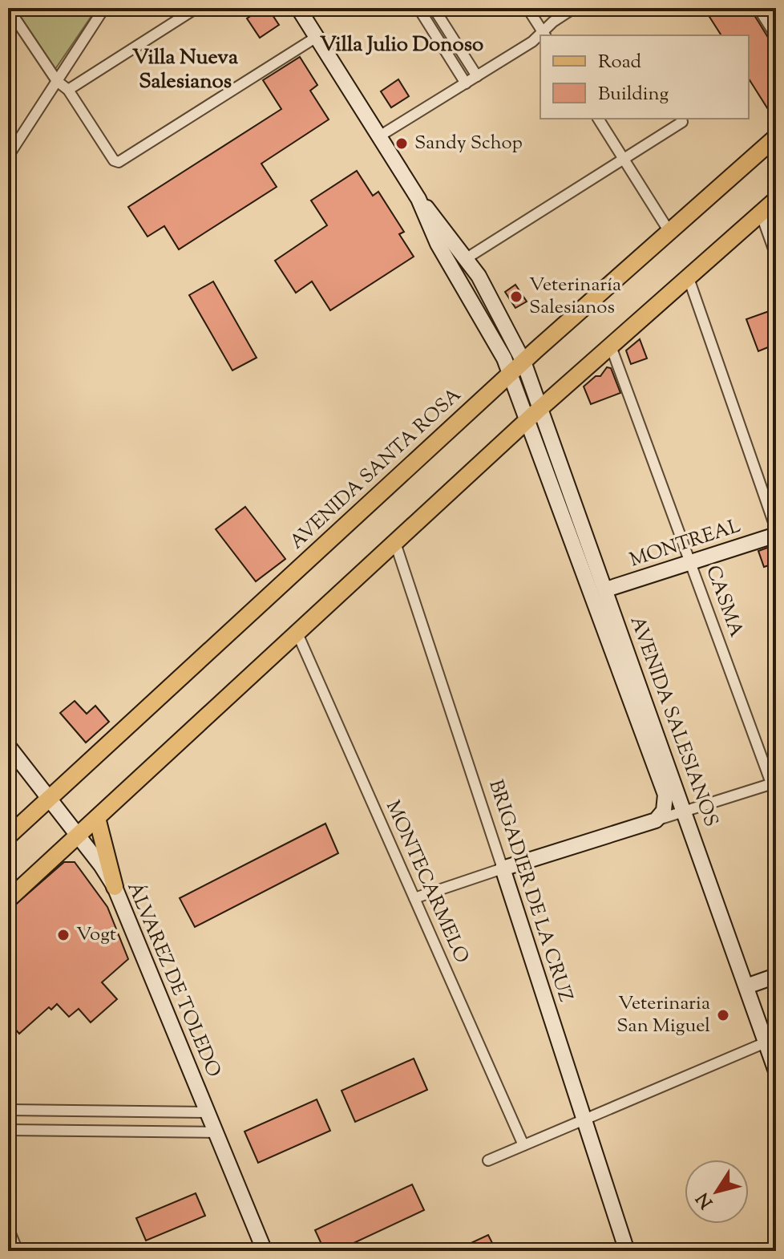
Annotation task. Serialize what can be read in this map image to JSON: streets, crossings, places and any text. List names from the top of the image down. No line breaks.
{"streets":{"main road":["AVENIDA SANTA ROSA","MONTREAL","AVENIDA SALESIANOS","BRIGADIER DE LA CRUZ","ÁLVAREZ DE TOLEDO"],"street":["CASMA","MONTECARMELO"]},"crossings":[["AVENIDA SANTA ROSA","AVENIDA SALESIANOS"],["AVENIDA SANTA ROSA","ÁLVAREZ DE TOLEDO"],["MONTREAL","CASMA"],["MONTREAL","AVENIDA SALESIANOS"]],"districts":["Villa Julio Donoso","Villa Nueva Salesianos"],"places":["Sandy Schop","Veterinaría Salesianos","Vogt","Veterinaria San Miguel"],"legend":["Road","Building"],"north":"bottom left"}
